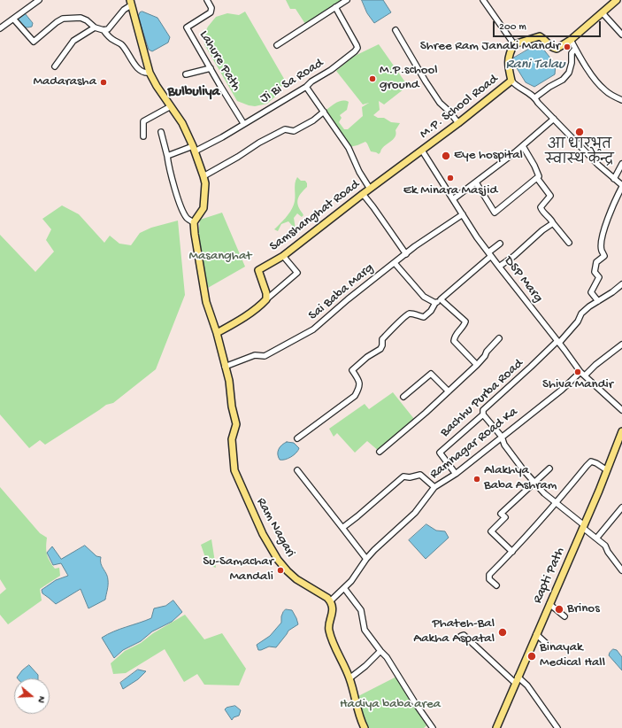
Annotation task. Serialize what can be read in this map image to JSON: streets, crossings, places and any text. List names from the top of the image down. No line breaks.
{"streets":{"main road":["M.P. School Road","Samshanghat Road","Ram Nagari","Rapti Path"],"street":["Lahure Path","Ji Bi Sa Road","DSP Marg","Sai Baba Marg","Bachhu Purba Road","Ramnagar Road Ka"]},"crossings":[["Lahure Path","Ji Bi Sa Road"],["M.P. School Road","Samshanghat Road"],["M.P. School Road","DSP Marg"],["Samshanghat Road","DSP Marg"],["DSP Marg","Sai Baba Marg"],["DSP Marg","Bachhu Purba Road"],["DSP Marg","Ramnagar Road Ka"],["Sai Baba Marg","Ram Nagari"],["Bachhu Purba Road","Ramnagar Road Ka"],["Ramnagar Road Ka","Ram Nagari"]],"districts":["Bulbuliya"],"water":["Rani Talau"],"parks":["Masanghat","Hadiya baba area"],"places":["Shree Ram Janaki Mandir","M.P.school ground","Madarasha","आ धारभुत स्वास्थ केन्द्र","Eye hospital","Ek Minara Masjid","Shiva Mandir","Alakhya Baba Ashram","Su-Samachar Mandali","Brinos","Phateh-Bal Aakha Aspatal","Binayak Medical Hall"],"scale_bar":"200 m","north":"right"}
